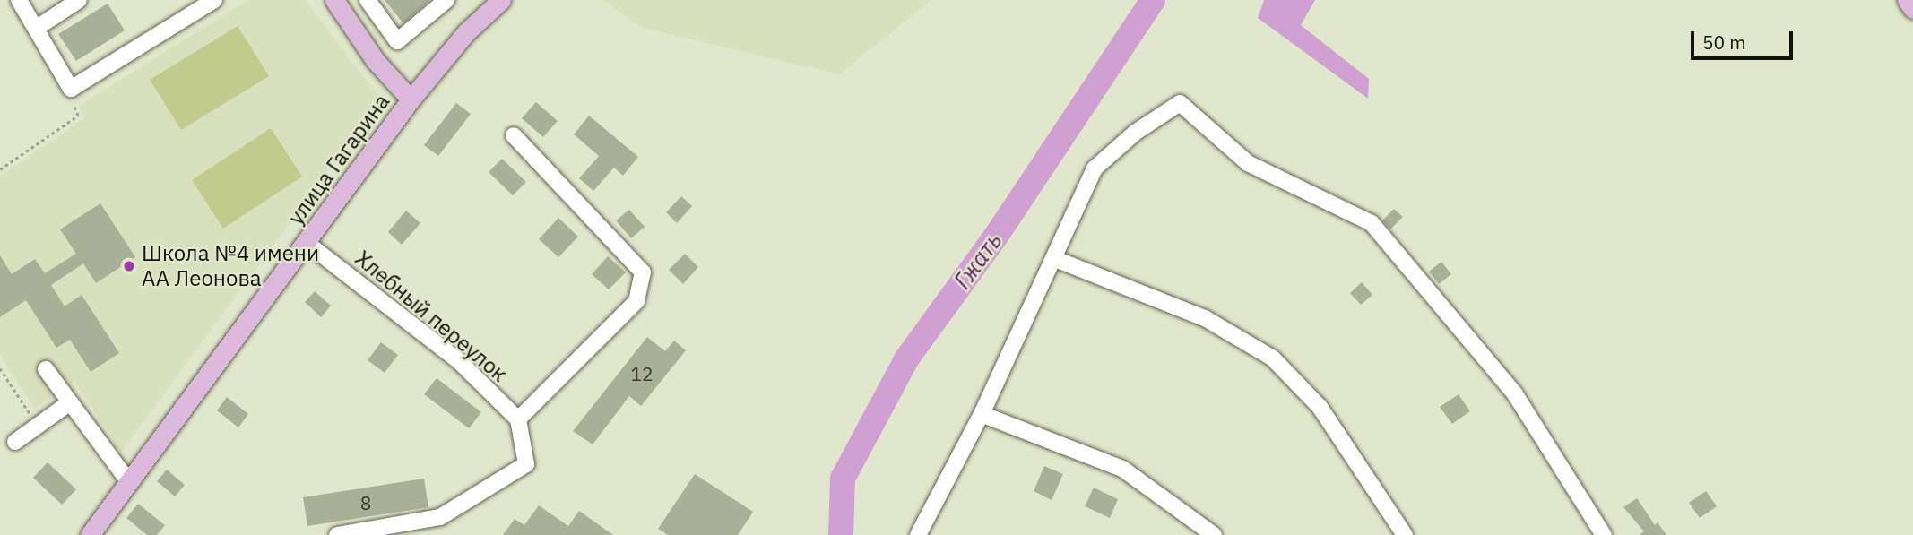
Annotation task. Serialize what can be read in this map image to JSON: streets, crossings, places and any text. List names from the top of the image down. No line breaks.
{"streets":{"main road":["улица Гагарина"],"street":["Хлебный переулок"]},"crossings":[["улица Гагарина","Хлебный переулок"]],"water":["Гжать"],"places":["Школа №4 имени АА Леонова"],"house_numbers":["12","8"],"scale_bar":"50 m"}
